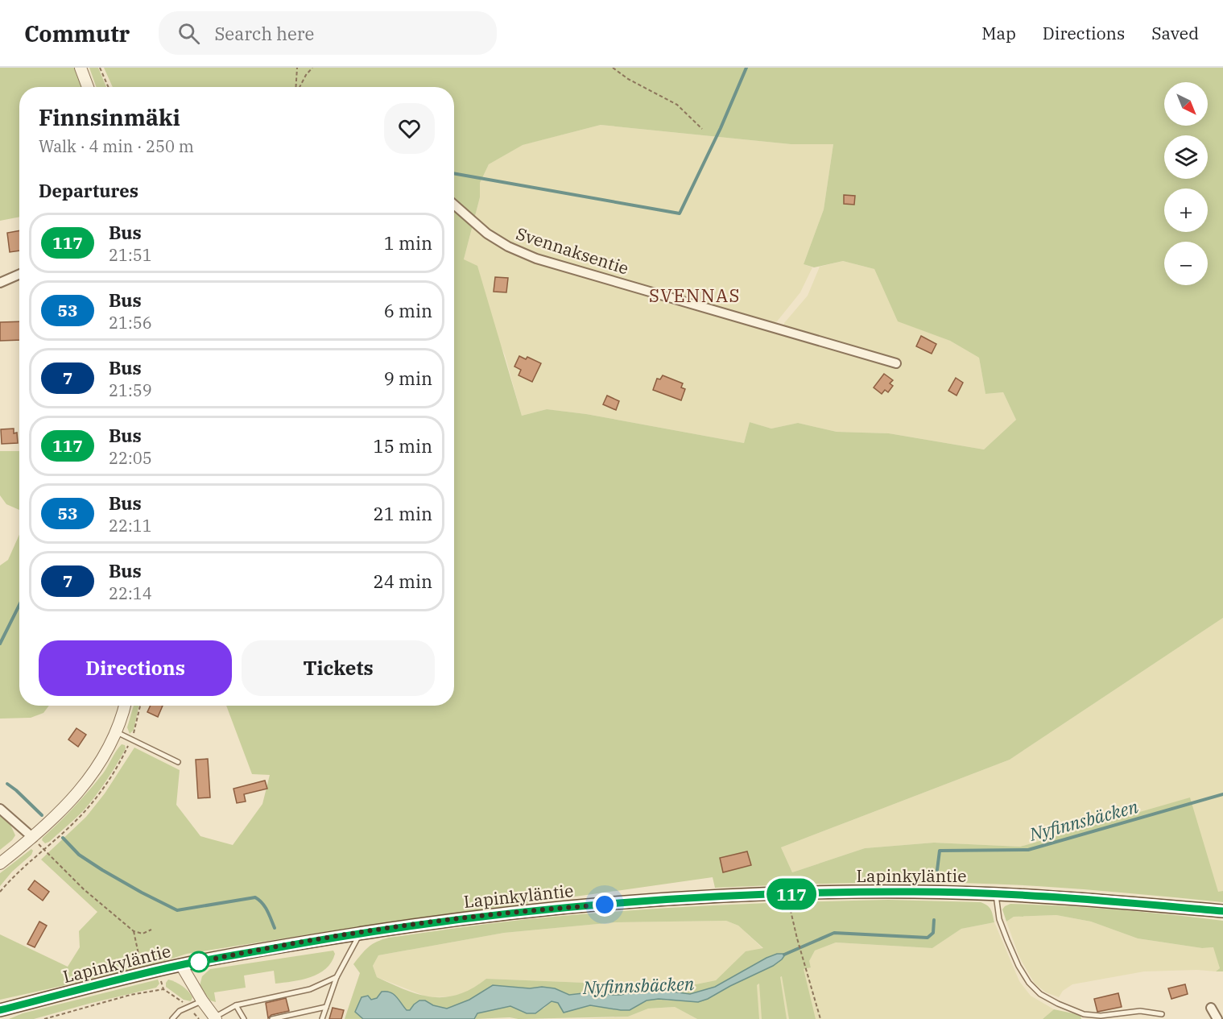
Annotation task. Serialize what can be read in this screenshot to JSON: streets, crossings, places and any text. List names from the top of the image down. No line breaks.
{"streets":{"main road":["Lapinkyläntie"],"street":["Svennaksentie"]},"districts":["SVENNAS"],"water":["Nyfinnsbäcken"],"lines":["bus line 117"],"north":"bottom right","page":{"header":"Commutr","search":"Search here","nav":["Map","Directions","Saved"],"on_map":"117","map_buttons":["+","−"],"heading":[["Finnsinmäki","Walk · 4 min · 250 m"],"Departures"],"list":[{"mark":"117","name":"Bus","note":"21:51","value":"1 min"},{"mark":"53","name":"Bus","note":"21:56","value":"6 min"},{"mark":"7","name":"Bus","note":"21:59","value":"9 min"},{"mark":"117","name":"Bus","note":"22:05","value":"15 min"},{"mark":"53","name":"Bus","note":"22:11","value":"21 min"},{"mark":"7","name":"Bus","note":"22:14","value":"24 min"}],"buttons":["Directions","Tickets"]}}
